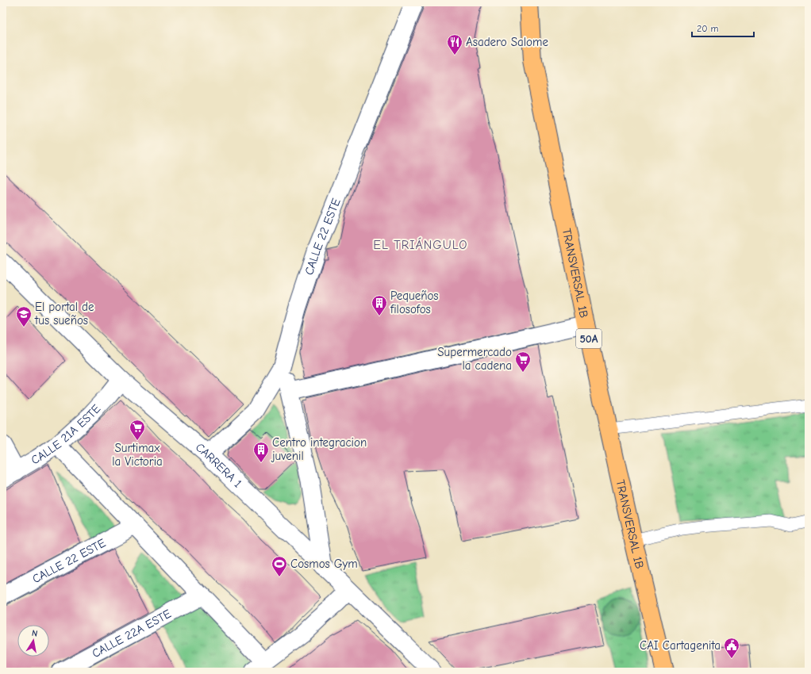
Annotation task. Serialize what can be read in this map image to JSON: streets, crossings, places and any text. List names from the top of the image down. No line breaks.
{"streets":{"main road":["TRANSVERSAL 1B","50A"],"street":["CALLE 22 ESTE","CALLE 21A ESTE","CARRERA 1","CALLE 22A ESTE"]},"crossings":[["CALLE 22 ESTE","CARRERA 1"],["CALLE 21A ESTE","CARRERA 1"]],"districts":["EL TRIÁNGULO"],"places":{"restaurant":["Asadero Salome"],"building":["Pequeños filosofos","Centro integracion juvenil"],"school or university":["El portal de tus sueños"],"supermarket":["Supermercado la cadena","Surtimax la Victoria"],"sports":["Cosmos Gym"],"public building":["CAI Cartagenita"]},"scale_bar":"20 m","north":"top"}
